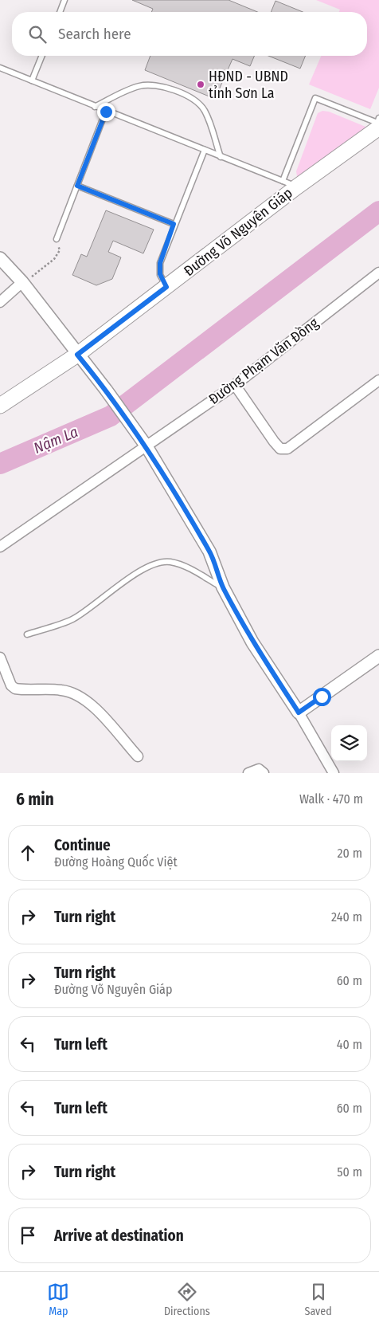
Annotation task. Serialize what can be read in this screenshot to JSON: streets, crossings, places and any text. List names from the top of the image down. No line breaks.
{"streets":{"main road":["Đường Võ Nguyên Giáp"],"street":["Đường Phạm Văn Đồng"]},"water":["Nậm La"],"places":["HĐND - UBND tỉnh Sơn La"],"page":{"search":"Search here","heading":["6 min","Walk · 470 m"],"list":[["Continue","Đường Hoàng Quốc Việt","20 m"],["Turn right","240 m"],["Turn right","Đường Võ Nguyên Giáp","60 m"],["Turn left","40 m"],["Turn left","60 m"],["Turn right","50 m"],"Arrive at destination"],"nav":["Map","Directions","Saved"]}}
